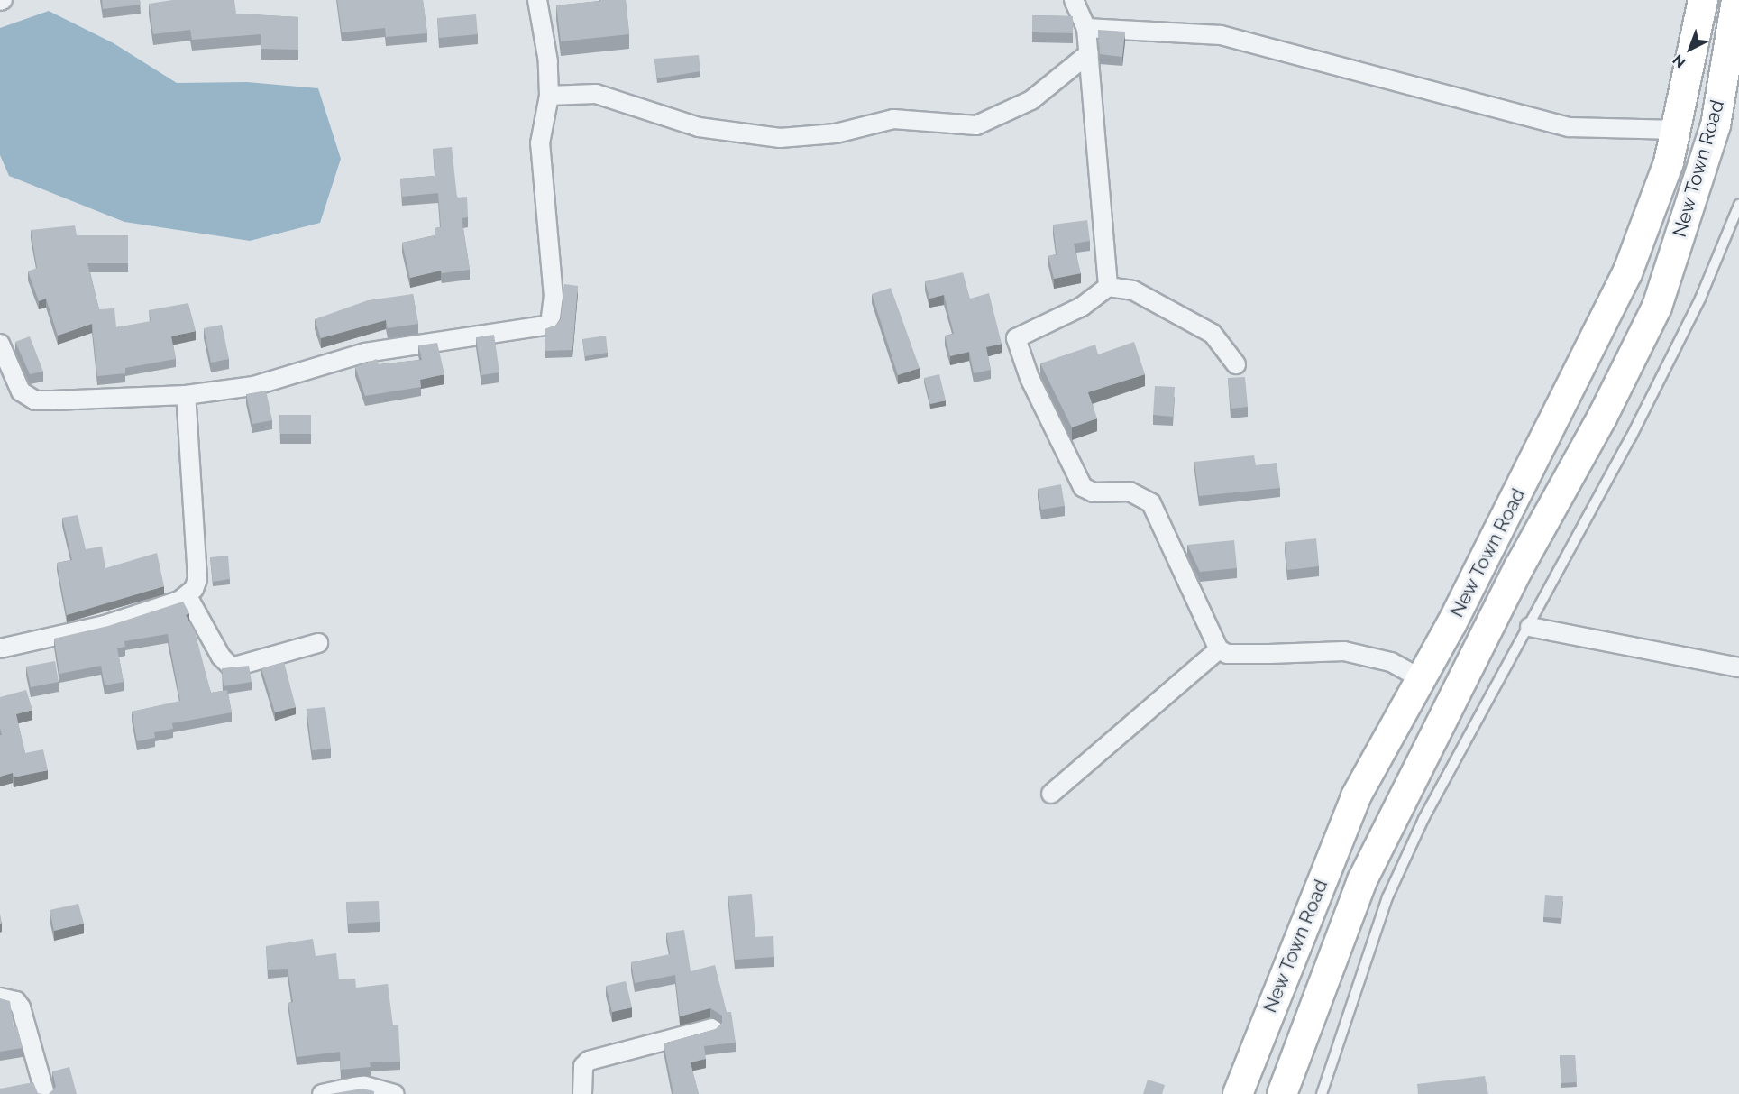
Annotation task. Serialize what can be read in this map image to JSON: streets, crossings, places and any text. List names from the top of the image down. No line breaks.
{"streets":{"main road":["New Town Road"]},"north":"bottom left"}
